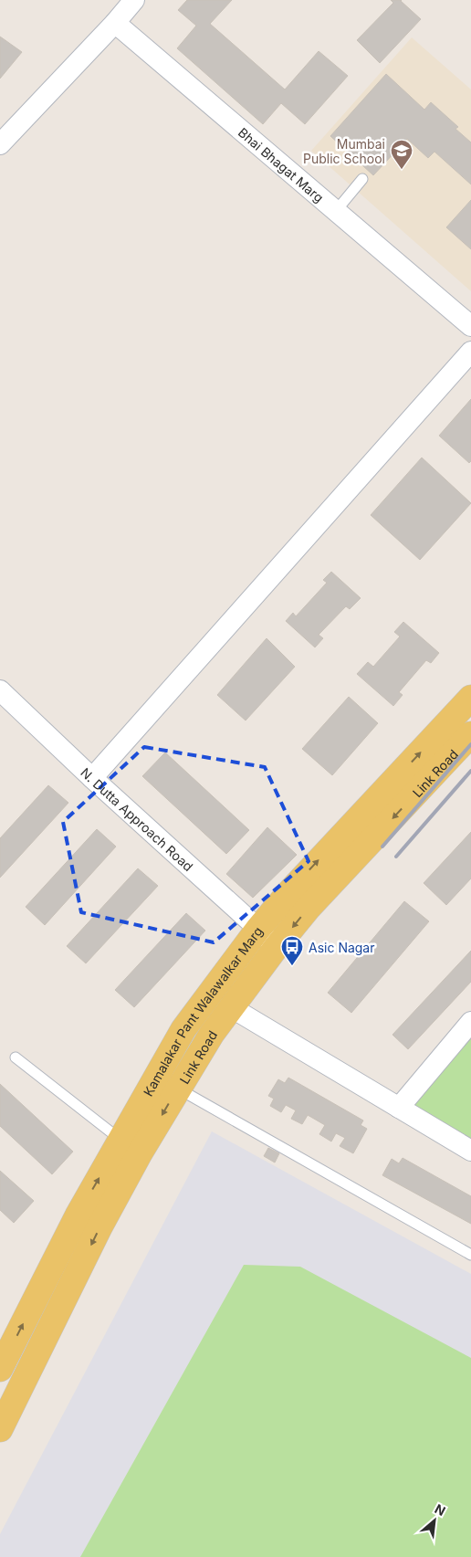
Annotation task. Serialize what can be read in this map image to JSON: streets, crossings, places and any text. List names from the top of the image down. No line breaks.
{"streets":{"main road":["Link Road","Kamalakar Pant Walawalkar Marg"],"street":["Bhai Bhagat Marg","N. Dutta Approach Road"]},"crossings":[["Link Road","N. Dutta Approach Road"],["N. Dutta Approach Road","Kamalakar Pant Walawalkar Marg"]],"one_way":["Link Road","Kamalakar Pant Walawalkar Marg"],"places":{"school or university":["Mumbai Public School"],"bus stop":["Asic Nagar"]},"north":"top right"}
